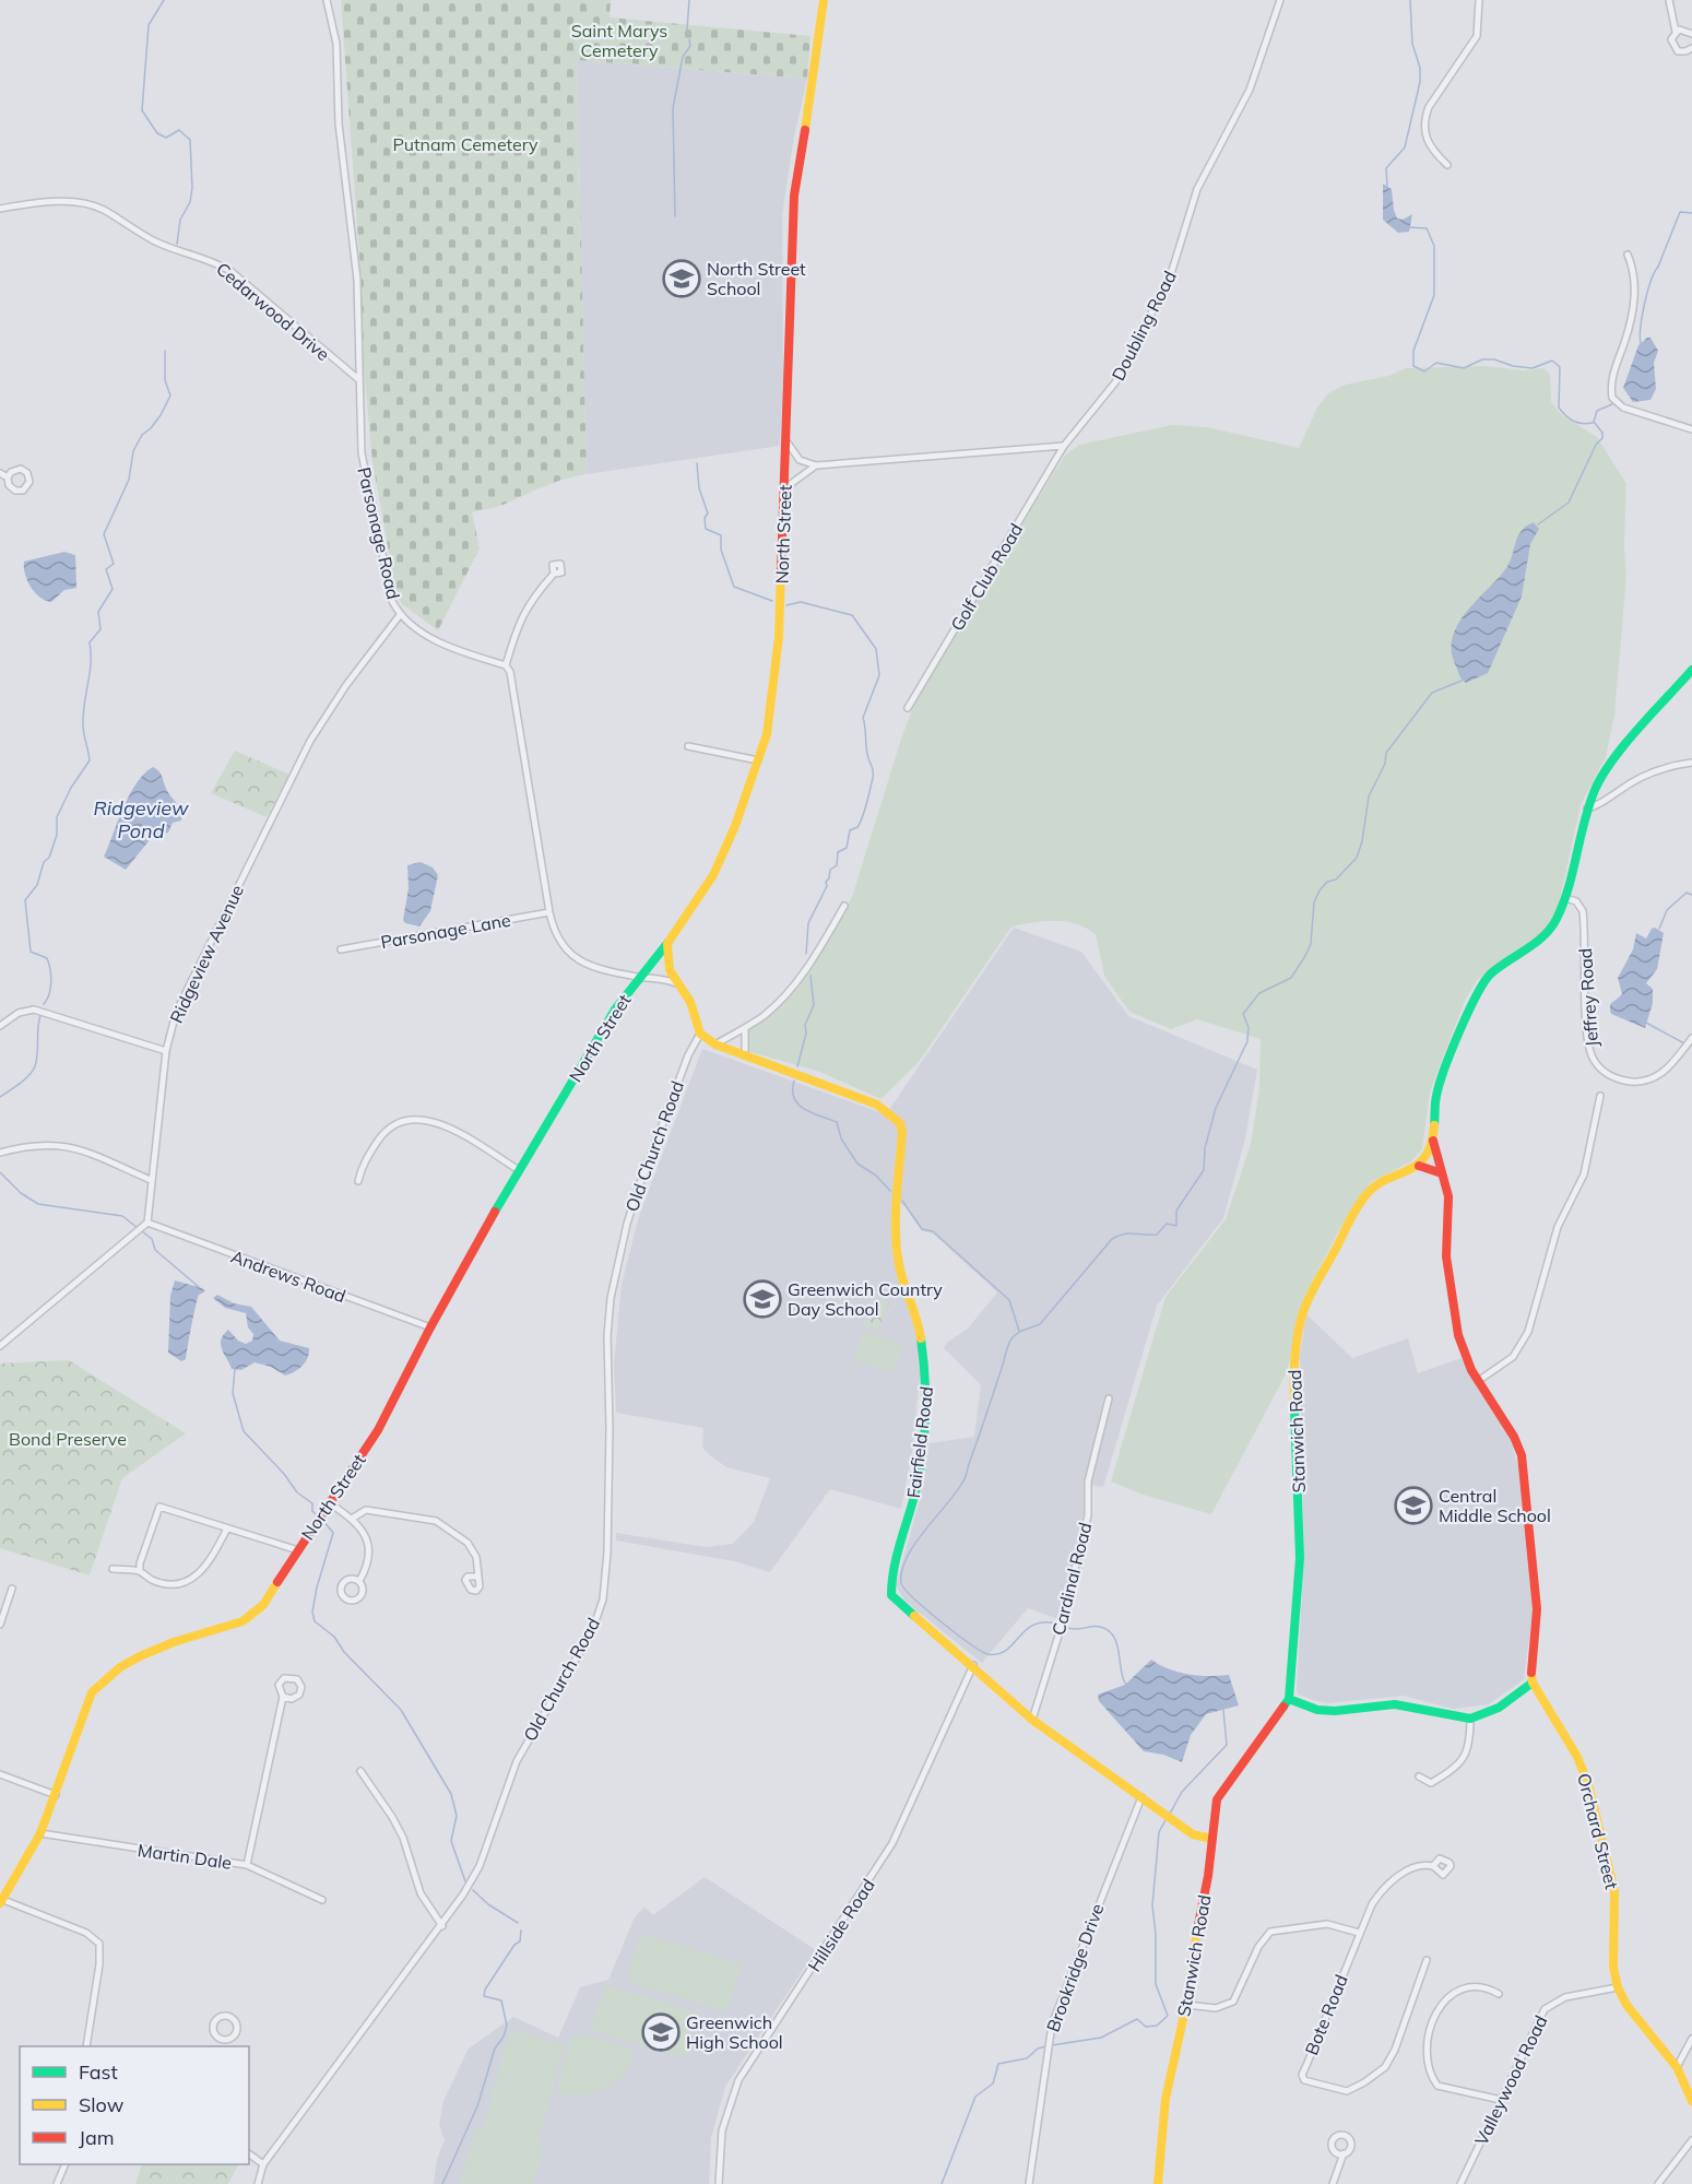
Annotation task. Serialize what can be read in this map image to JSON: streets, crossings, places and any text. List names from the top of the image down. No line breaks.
{"streets":{"street":["Cedarwood Drive","Doubling Road","Parsonage Road","North Street","Golf Club Road","Parsonage Lane","Ridgeview Avenue","Jeffrey Road","Old Church Road","Andrews Road","Stanwich Road","Fairfield Road","Cardinal Road","Orchard Street","Martin Dale","Hillside Road","Brookridge Drive","Bote Road","Valleywood Road"]},"crossings":[["Cedarwood Drive","Parsonage Road"],["Doubling Road","Golf Club Road"],["Parsonage Road","Ridgeview Avenue"],["North Street","Andrews Road"],["North Street","Martin Dale"],["Ridgeview Avenue","Andrews Road"],["Old Church Road","Fairfield Road"],["Stanwich Road","Fairfield Road"],["Fairfield Road","Cardinal Road"],["Fairfield Road","Hillside Road"],["Fairfield Road","Brookridge Drive"],["Orchard Street","Valleywood Road"]],"water":["Ridgeview Pond"],"parks":["Saint Marys Cemetery","Putnam Cemetery","Bond Preserve"],"places":{"school or university":["North Street School","Greenwich Country Day School","Central Middle School","Greenwich High School"]},"legend":["Fast","Slow","Jam"]}
